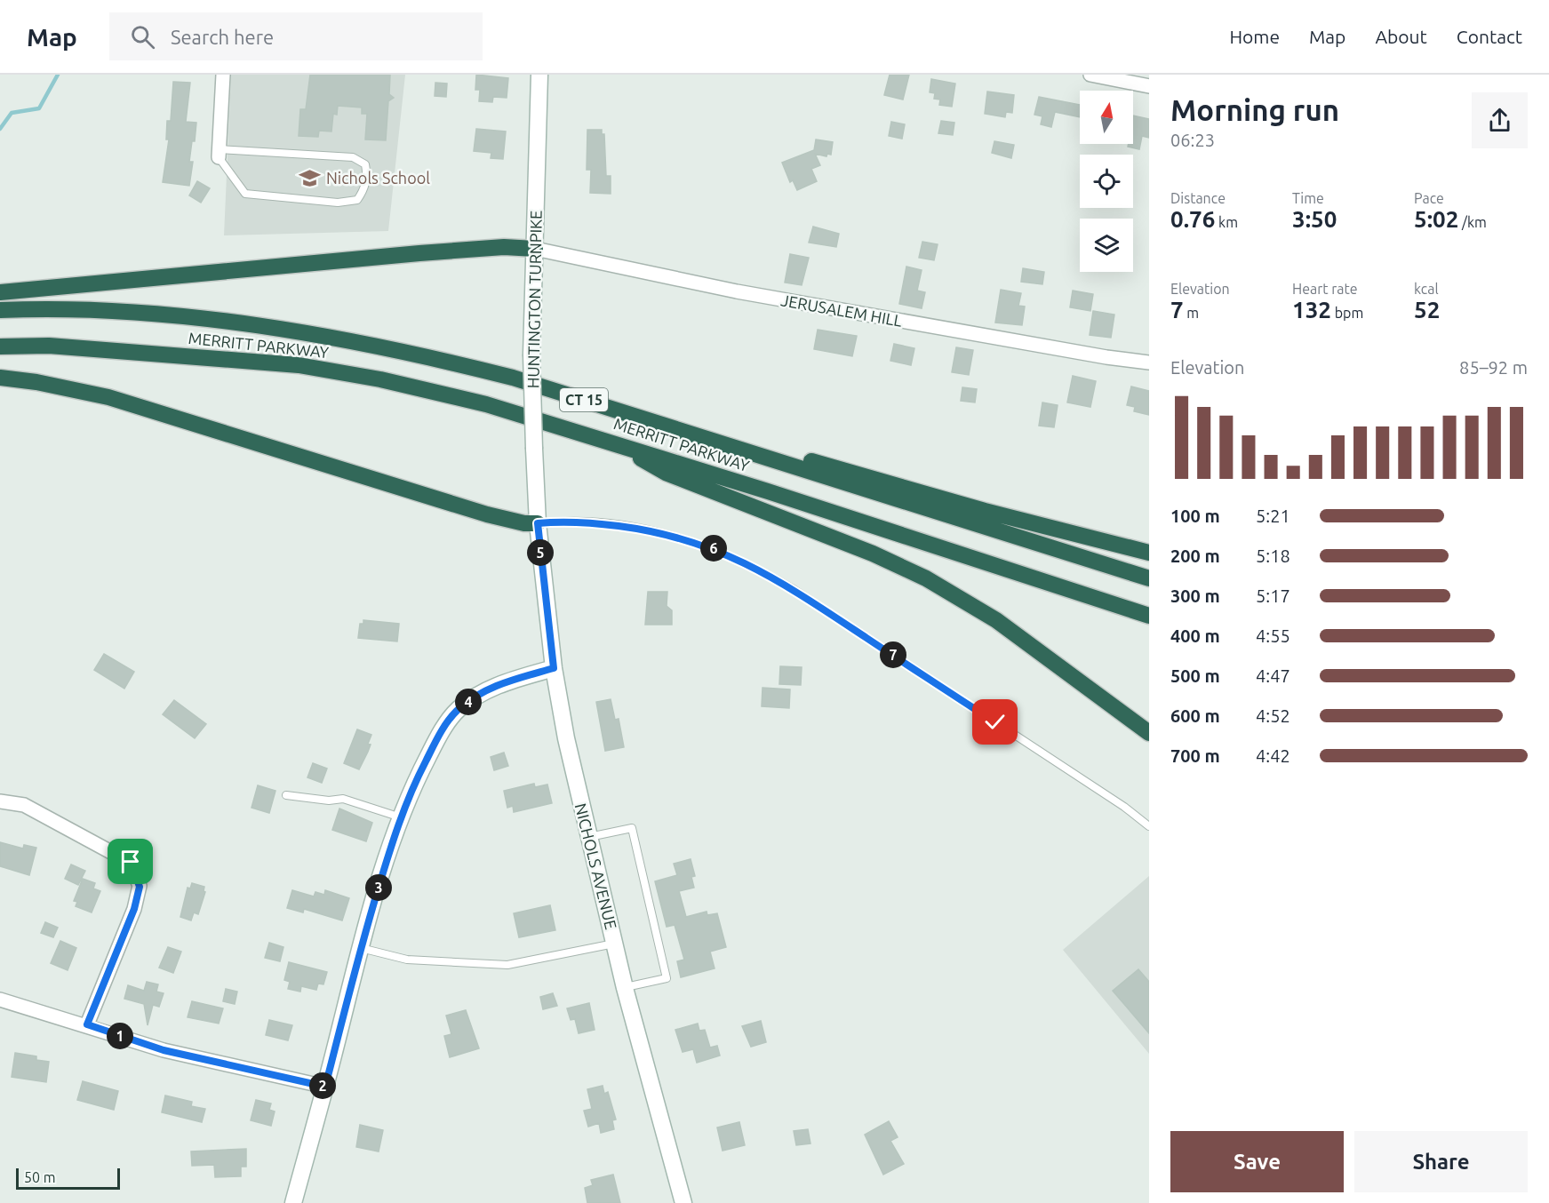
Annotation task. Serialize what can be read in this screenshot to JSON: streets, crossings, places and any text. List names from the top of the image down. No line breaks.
{"streets":{"highway":["MERRITT PARKWAY","CT 15"],"main road":["HUNTINGTON TURNPIKE","NICHOLS AVENUE"],"street":["JERUSALEM HILL"]},"crossings":[["HUNTINGTON TURNPIKE","JERUSALEM HILL"],["HUNTINGTON TURNPIKE","NICHOLS AVENUE"]],"places":{"school or university":["Nichols School"]},"scale_bar":"50 m","north":"top","page":{"header":"Map","search":"Search here","nav":["Home","Map","About","Contact"],"heading":["Morning run","06:23"],"stats":[["Distance","0.76 km"],["Time","3:50"],["Pace","5:02 /km"],["Elevation","7 m"],["Heart rate","132 bpm"],["kcal","52"]],"chart":["Elevation","85–92 m"],"list":[{"name":"100 m","note":"5:21"},{"name":"200 m","note":"5:18"},{"name":"300 m","note":"5:17"},{"name":"400 m","note":"4:55"},{"name":"500 m","note":"4:47"},{"name":"600 m","note":"4:52"},{"name":"700 m","note":"4:42"}],"pins":["6","5","7","4","3","1","2"],"buttons":["Save","Share"],"scale":"50 m"}}
